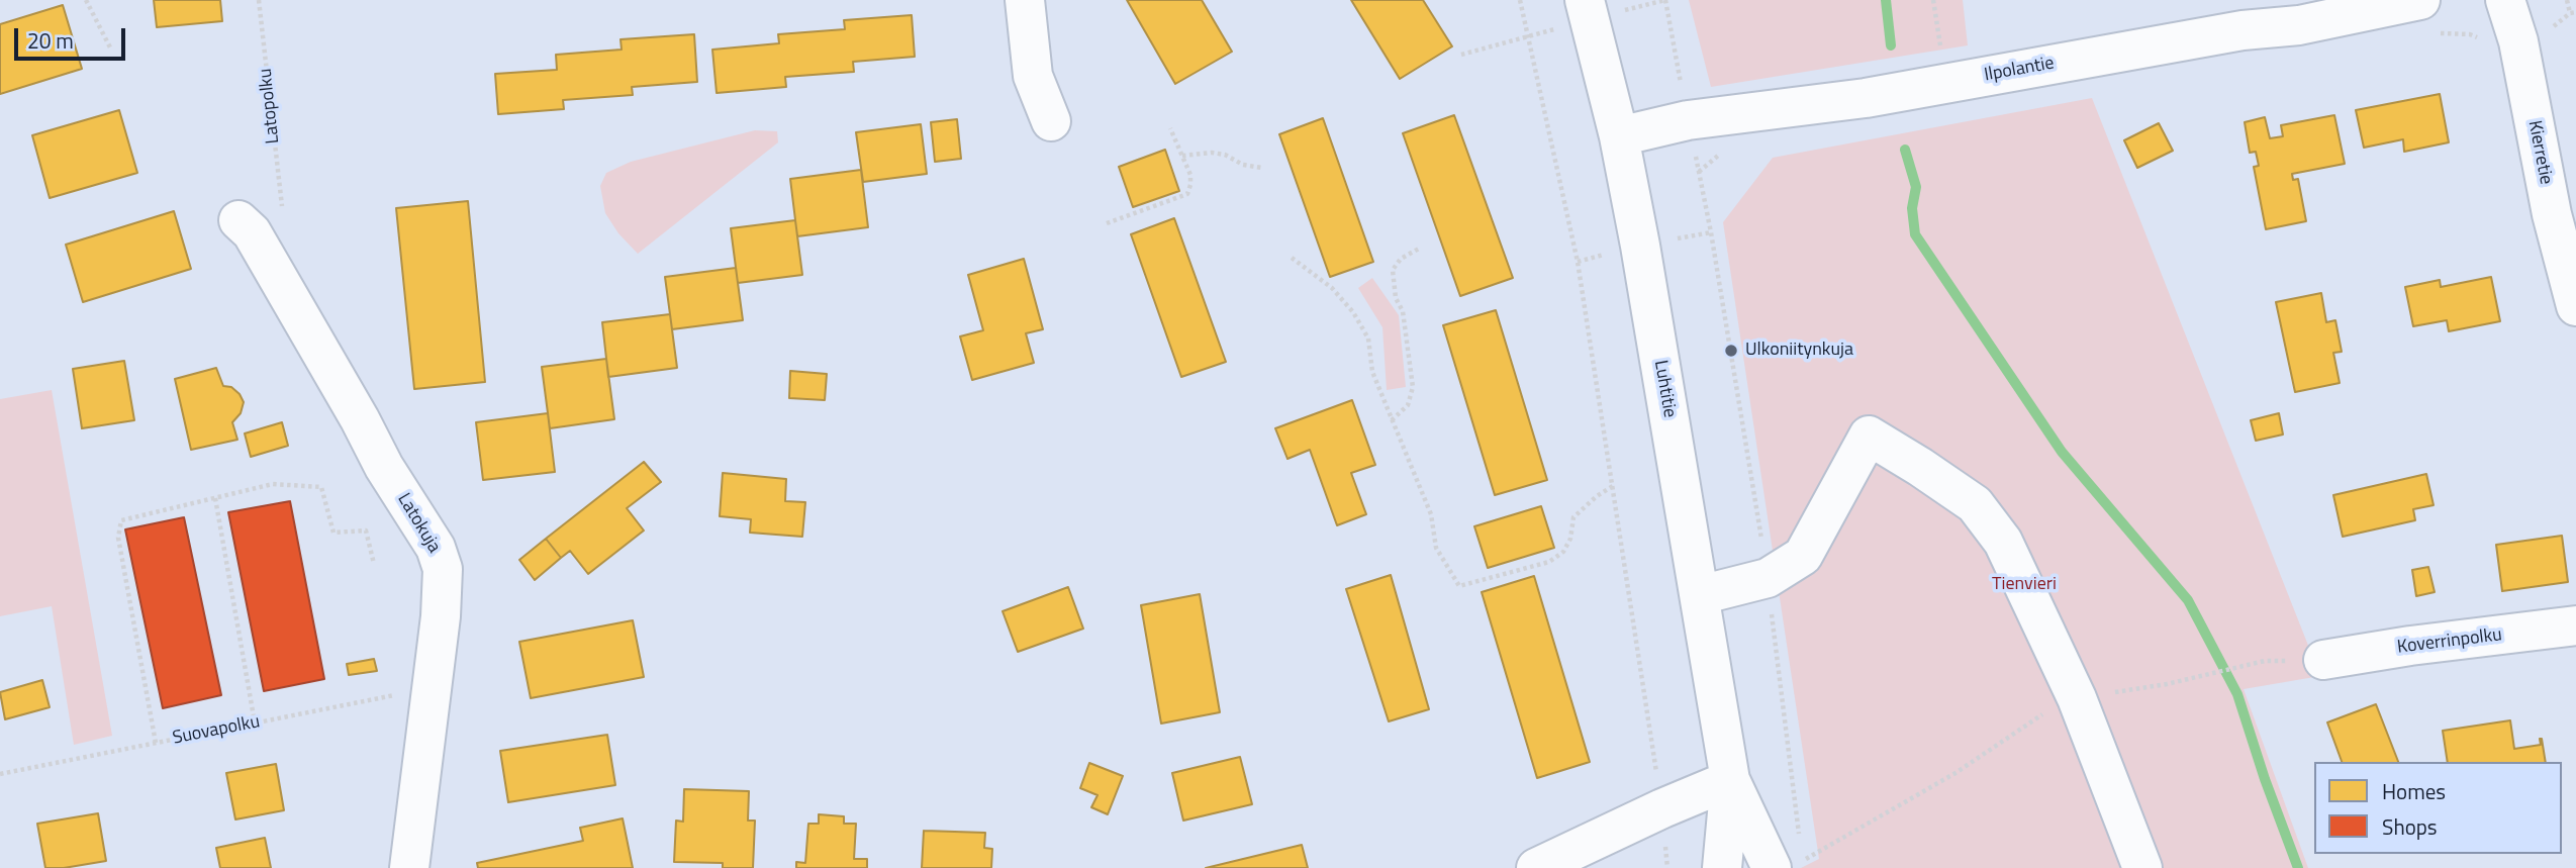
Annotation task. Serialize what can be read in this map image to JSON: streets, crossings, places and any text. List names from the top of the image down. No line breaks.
{"streets":{"street":["Ilpolantie","Kierretie","Luhtitie","Latokuja","Koverrinpolku"],"path":["Latopolku","Suovapolku"]},"crossings":[["Ilpolantie","Luhtitie"],["Latokuja","Suovapolku"]],"parks":["Tienvieri"],"places":["Ulkoniitynkuja"],"legend":["Homes","Shops"],"scale_bar":"20 m"}
